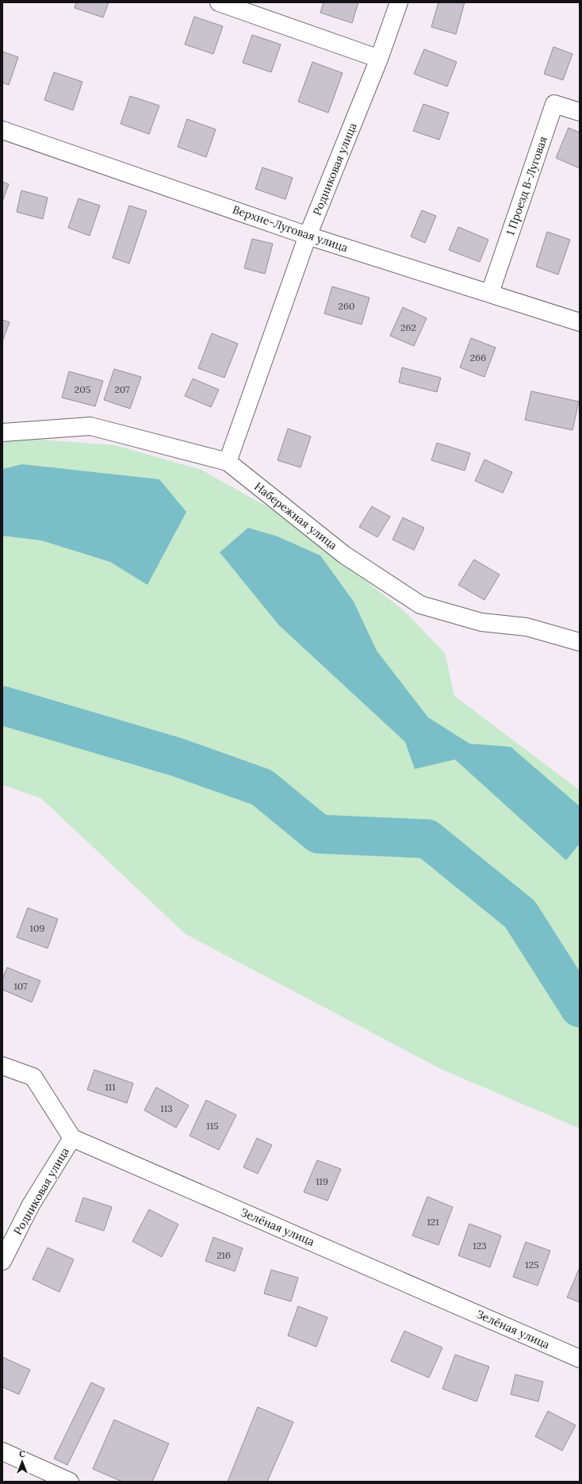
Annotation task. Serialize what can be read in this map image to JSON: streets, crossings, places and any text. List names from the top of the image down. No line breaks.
{"streets":{"street":["Родниковая улица","1 Проезд В-Луговая","Верхне-Луговая улица","Набережная улица","Зелёная улица"]},"crossings":[["Родниковая улица","Верхне-Луговая улица"],["Родниковая улица","Набережная улица"],["Родниковая улица","Зелёная улица"],["1 Проезд В-Луговая","Верхне-Луговая улица"]],"house_numbers":["260","262","266","205","207","109","107","111","113","115","119","121","123","216","125"],"north":"top"}
